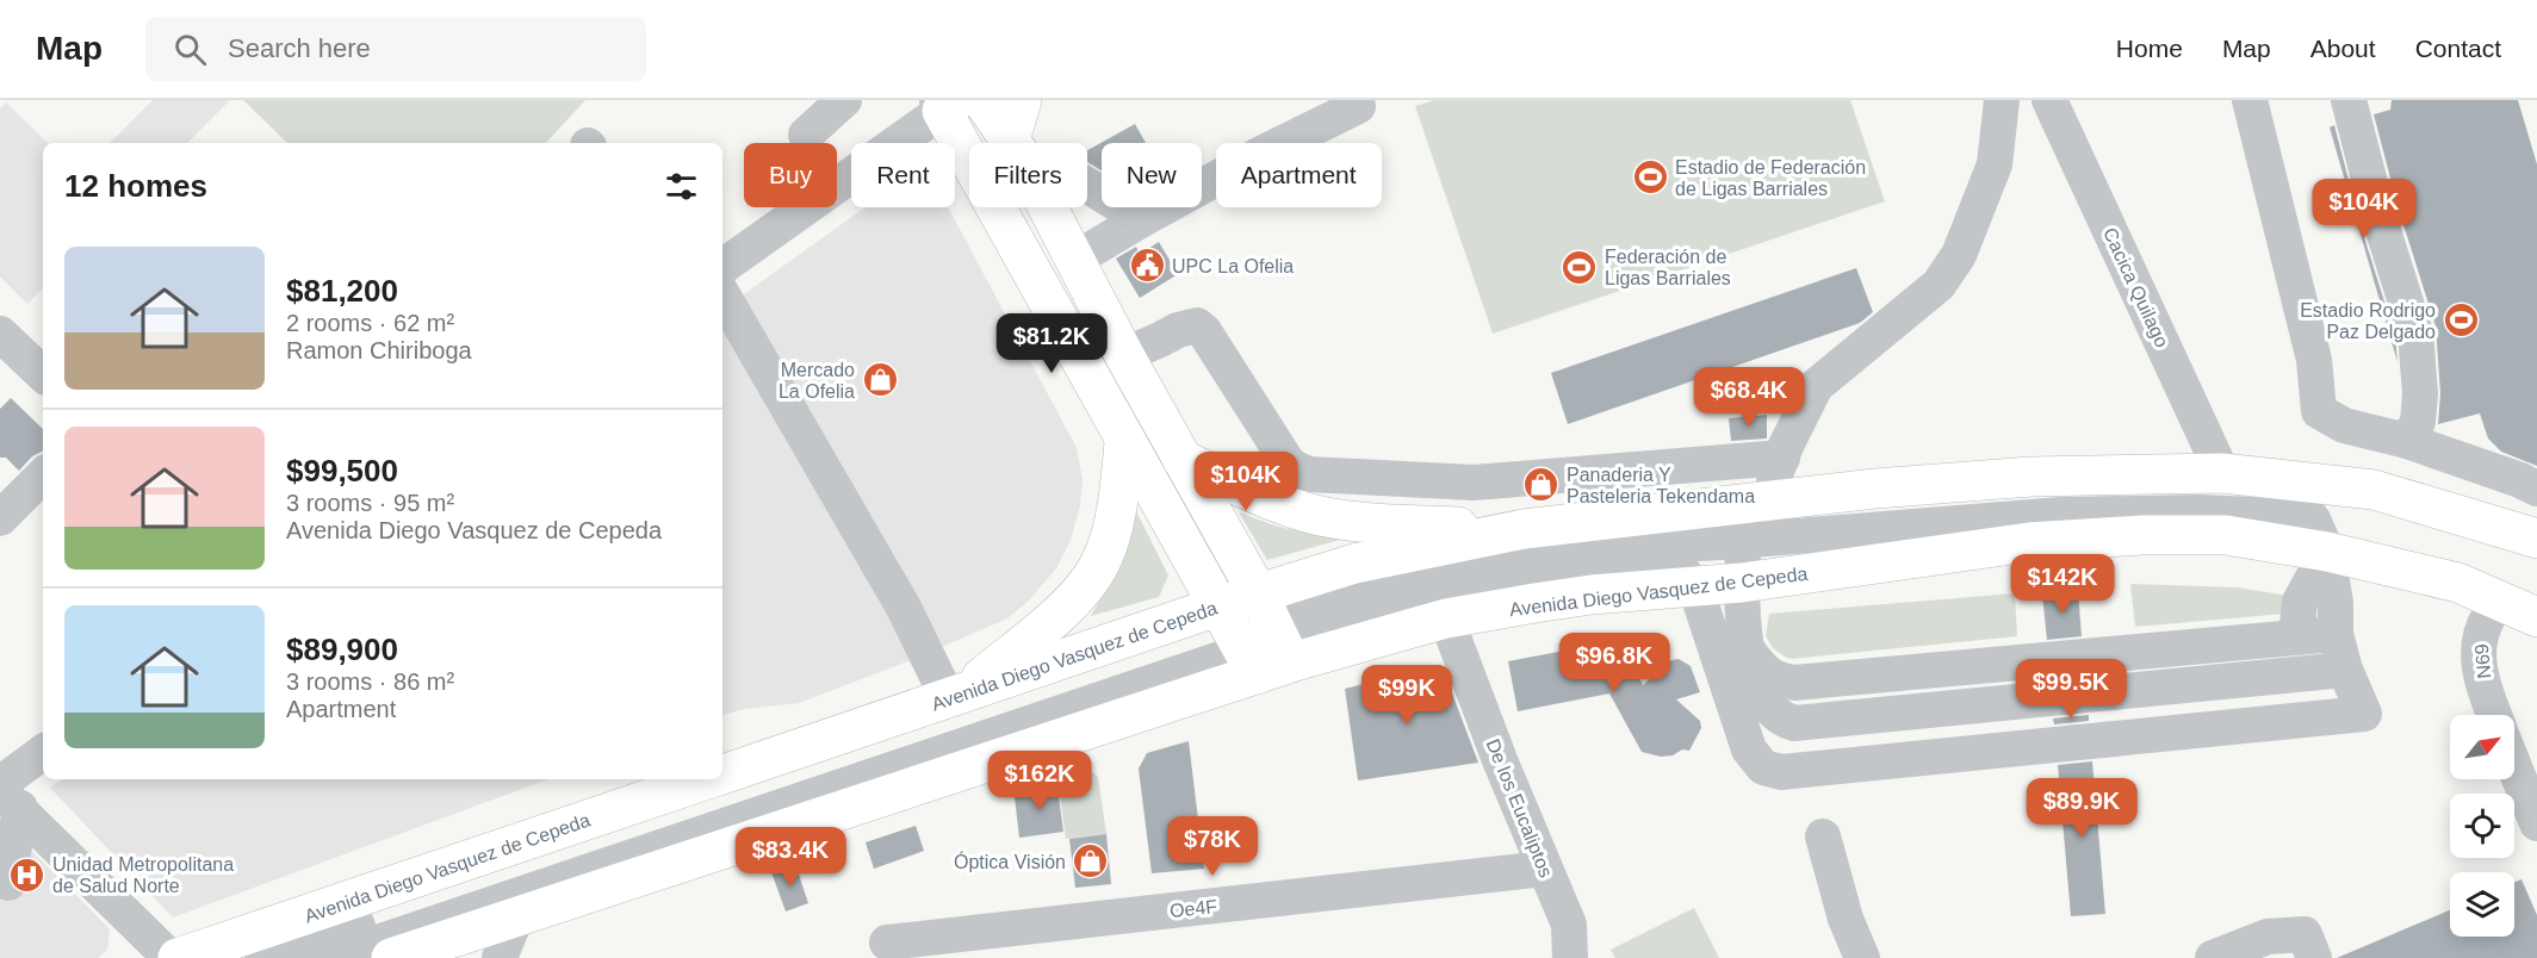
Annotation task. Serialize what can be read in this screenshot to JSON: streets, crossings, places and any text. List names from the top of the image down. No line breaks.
{"streets":{"main road":["Avenida Diego Vasquez de Cepeda"],"street":["Cacica Quilago","N69","De los Eucaliptos","Oe4F"]},"crossings":[["Cacica Quilago","Avenida Diego Vasquez de Cepeda"],["Avenida Diego Vasquez de Cepeda","N69"],["Avenida Diego Vasquez de Cepeda","De los Eucaliptos"],["De los Eucaliptos","Oe4F"]],"places":{"sports":["Estadio de Federación de Ligas Barriales","Federación de Ligas Barriales","Estadio Rodrigo Paz Delgado"],"public building":["UPC La Ofelia"],"shop":["Mercado La Ofelia","Panaderia Y Pasteleria Tekendama","Óptica Visión"],"hospital":["Unidad Metropolitana de Salud Norte"]},"north":"top right","page":{"header":"Map","search":"Search here","nav":["Home","Map","About","Contact"],"chip":["Buy","Rent","Filters","New","Apartment"],"heading":"12 homes","price":["$104K","$81.2K","$68.4K","$104K","$142K","$96.8K","$99.5K","$99K","$162K","$89.9K","$78K","$83.4K"],"list":[{"name":"$81,200","note":"2 rooms · 62 m² · Ramon Chiriboga"},{"name":"$99,500","note":"3 rooms · 95 m² · Avenida Diego Vasquez de Cepeda"},{"name":"$89,900","note":"3 rooms · 86 m² · Apartment"}]}}
